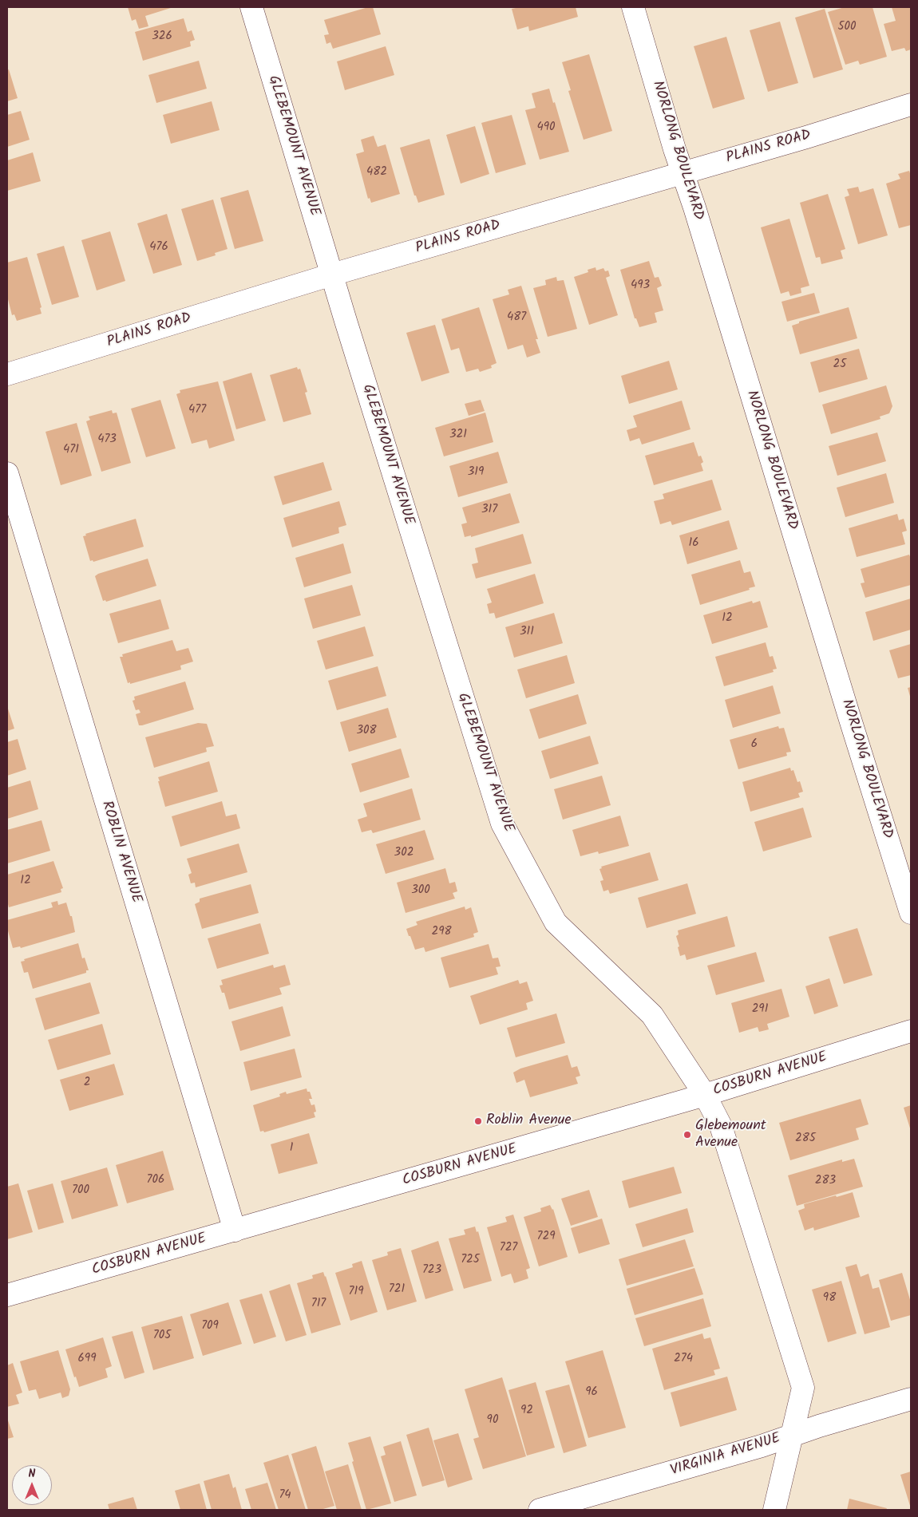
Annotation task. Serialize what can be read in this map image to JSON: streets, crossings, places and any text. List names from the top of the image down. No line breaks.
{"streets":{"street":["GLEBEMOUNT AVENUE","PLAINS ROAD","NORLONG BOULEVARD","ROBLIN AVENUE","COSBURN AVENUE","VIRGINIA AVENUE"]},"crossings":[["GLEBEMOUNT AVENUE","PLAINS ROAD"],["GLEBEMOUNT AVENUE","COSBURN AVENUE"],["GLEBEMOUNT AVENUE","VIRGINIA AVENUE"],["PLAINS ROAD","NORLONG BOULEVARD"],["ROBLIN AVENUE","COSBURN AVENUE"]],"places":["Roblin Avenue","Glebemount Avenue"],"house_numbers":["500","326","490","482","476","493","487","25","477","321","473","471","319","317","16","12","311","308","6","302","12","300","298","291","2","285","1","706","283","700","729","727","725","723","721","719","98","717","709","705","699","274","96","92","90","74"],"north":"top"}
